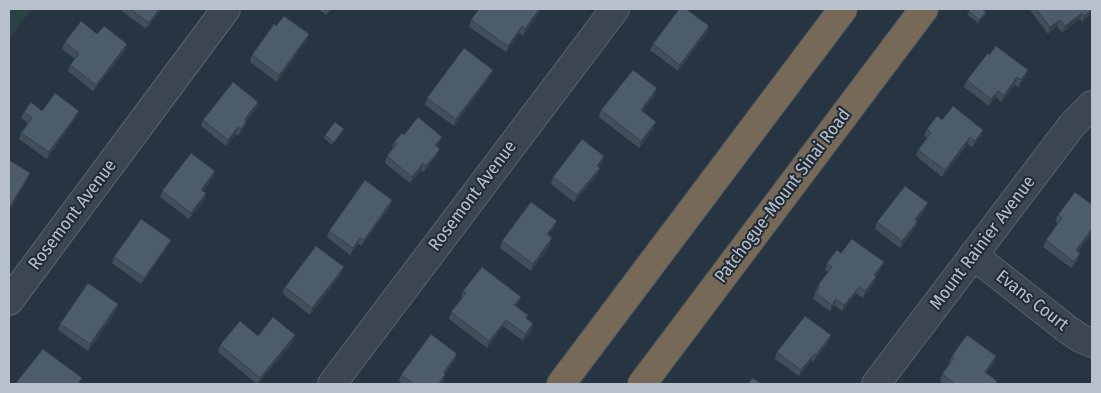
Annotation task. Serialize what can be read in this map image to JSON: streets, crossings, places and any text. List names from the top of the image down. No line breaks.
{"streets":{"highway":["Patchogue-Mount Sinai Road"],"street":["Rosemont Avenue","Mount Rainier Avenue","Evans Court"]},"crossings":[["Mount Rainier Avenue","Evans Court"]]}
